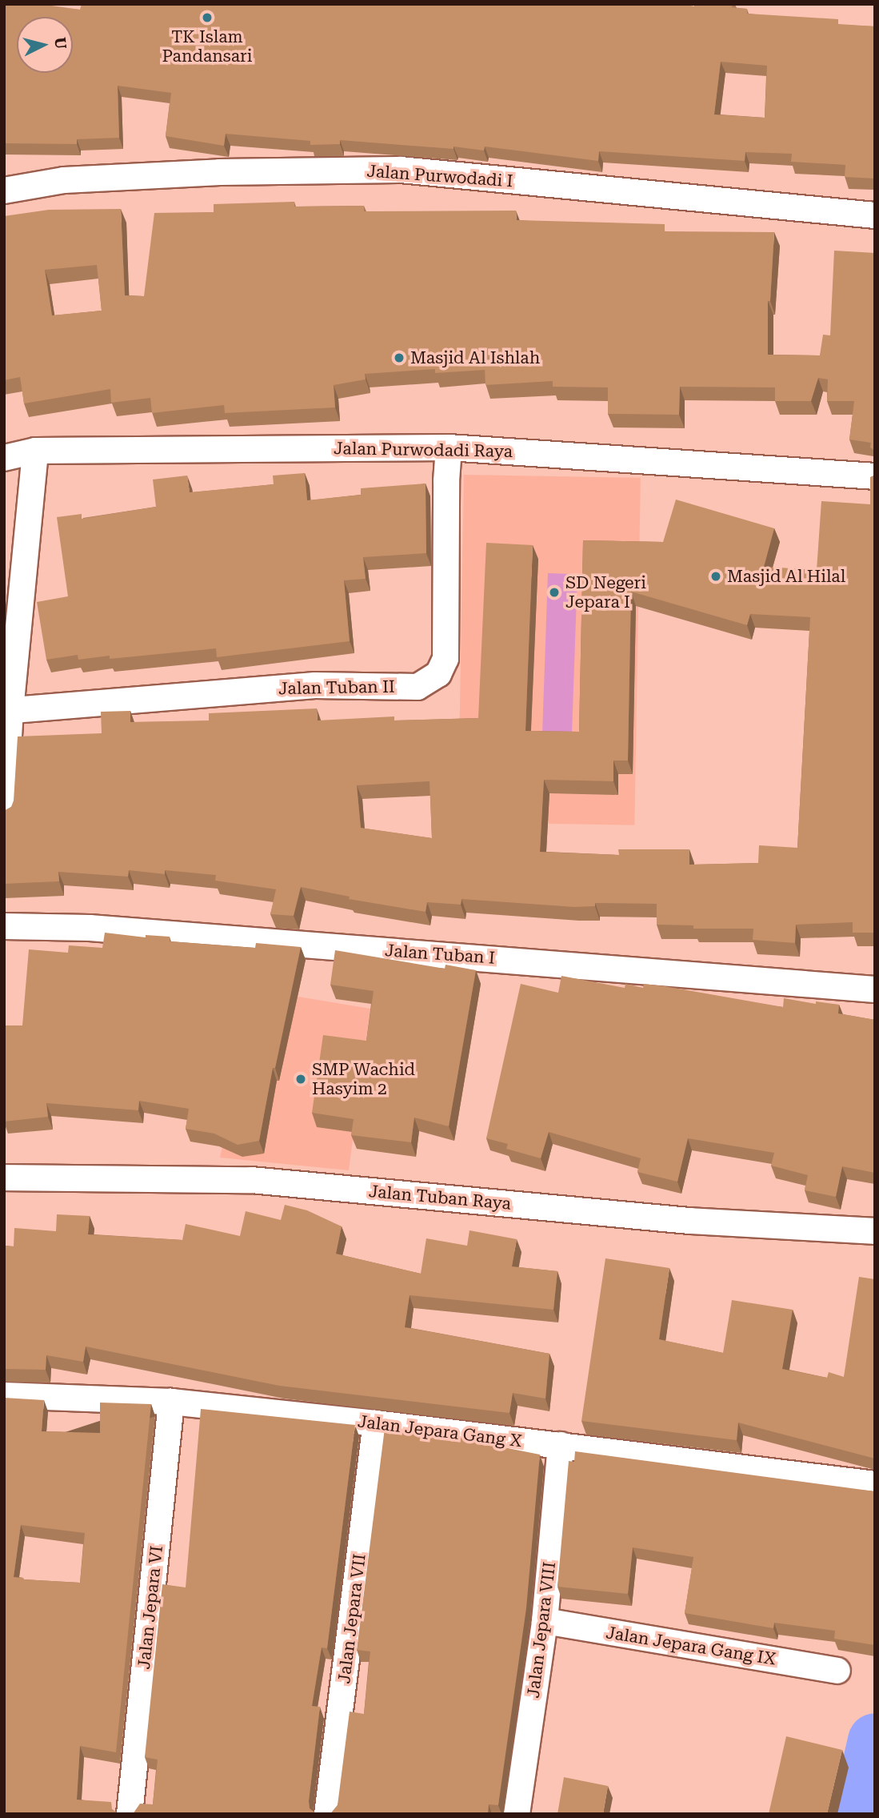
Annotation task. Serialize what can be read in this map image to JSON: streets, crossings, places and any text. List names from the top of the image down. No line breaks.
{"streets":{"street":["Jalan Purwodadi I","Jalan Purwodadi Raya","Jalan Tuban II","Jalan Tuban I","Jalan Tuban Raya","Jalan Jepara Gang X","Jalan Jepara VI","Jalan Jepara VII","Jalan Jepara VIII","Jalan Jepara Gang IX"]},"crossings":[["Jalan Purwodadi Raya","Jalan Tuban II"],["Jalan Jepara Gang X","Jalan Jepara VI"],["Jalan Jepara Gang X","Jalan Jepara VII"],["Jalan Jepara Gang X","Jalan Jepara VIII"],["Jalan Jepara VIII","Jalan Jepara Gang IX"]],"places":["TK Islam Pandansari","Masjid Al Ishlah","Masjid Al Hilal","SD Negeri Jepara I","SMP Wachid Hasyim 2"],"north":"right"}
